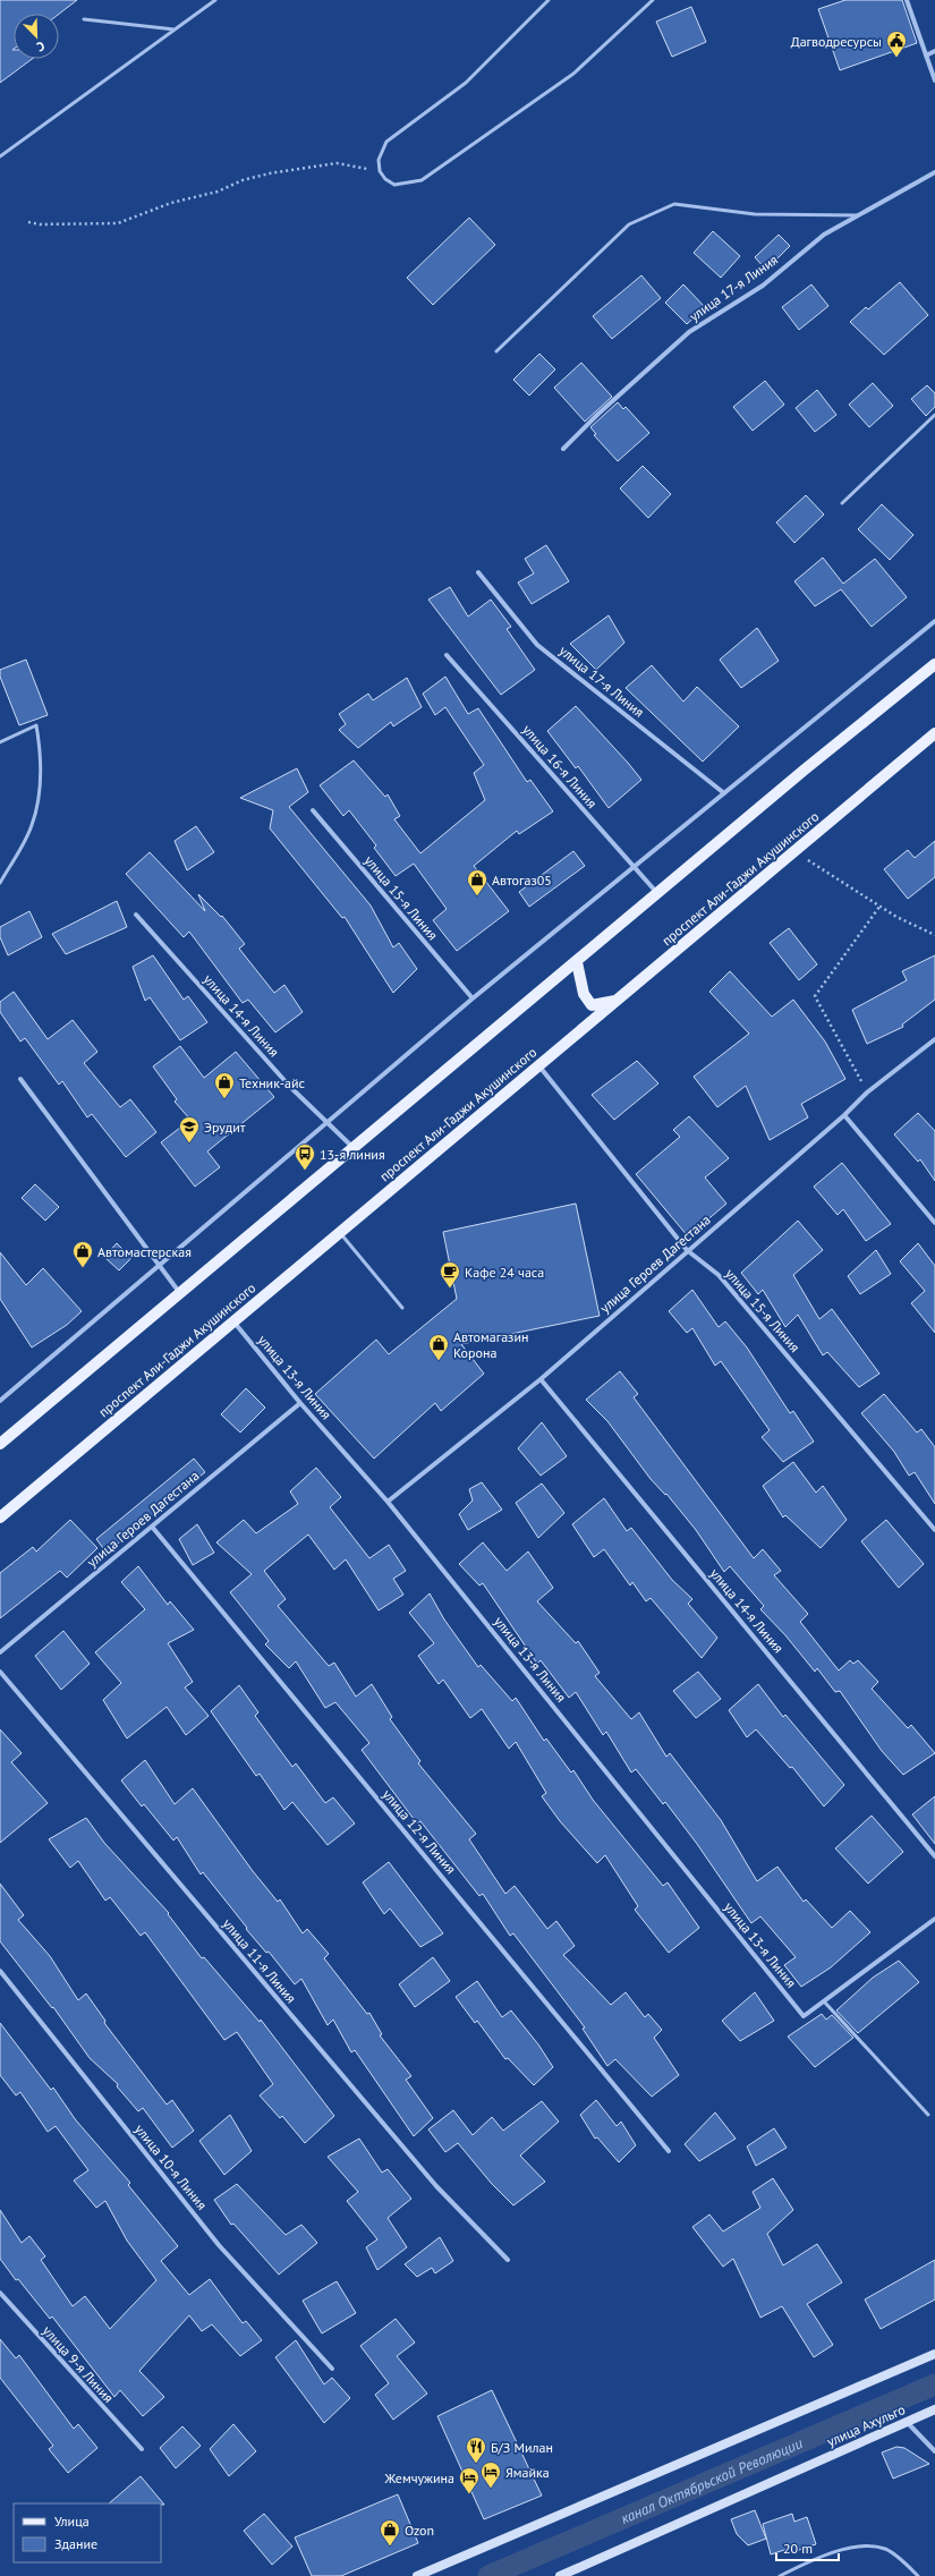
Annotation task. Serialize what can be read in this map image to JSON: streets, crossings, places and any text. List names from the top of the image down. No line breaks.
{"streets":{"main road":["проспект Али-Гаджи Акушинского","улица Ахульго"],"street":["улица 17-я Линия","улица 16-я Линия","улица 15-я Линия","улица 14-я Линия","улица Героев Дагестана","улица 13-я Линия","улица 12-я Линия","улица 11-я Линия","улица 10-я Линия","улица 9-я Линия"]},"crossings":[["проспект Али-Гаджи Акушинского","улица 15-я Линия"],["проспект Али-Гаджи Акушинского","улица 13-я Линия"],["улица 15-я Линия","улица Героев Дагестана"],["улица 14-я Линия","улица Героев Дагестана"],["улица Героев Дагестана","улица 13-я Линия"],["улица Героев Дагестана","улица 12-я Линия"]],"water":["канал Октябрьской Революции"],"places":{"public building":["Дагводресурсы"],"shop":["Автогаз05","Техник-айс","Автомастерская","Автомагазин Корона","Ozon"],"school or university":["Эрудит"],"bus stop":["13-я линия"],"cafe":["Кафе 24 часа"],"restaurant":["Б/З Милан"],"hotel":["Ямайка","Жемчужина"]},"legend":["Улица","Здание"],"scale_bar":"20 m","north":"bottom right"}
